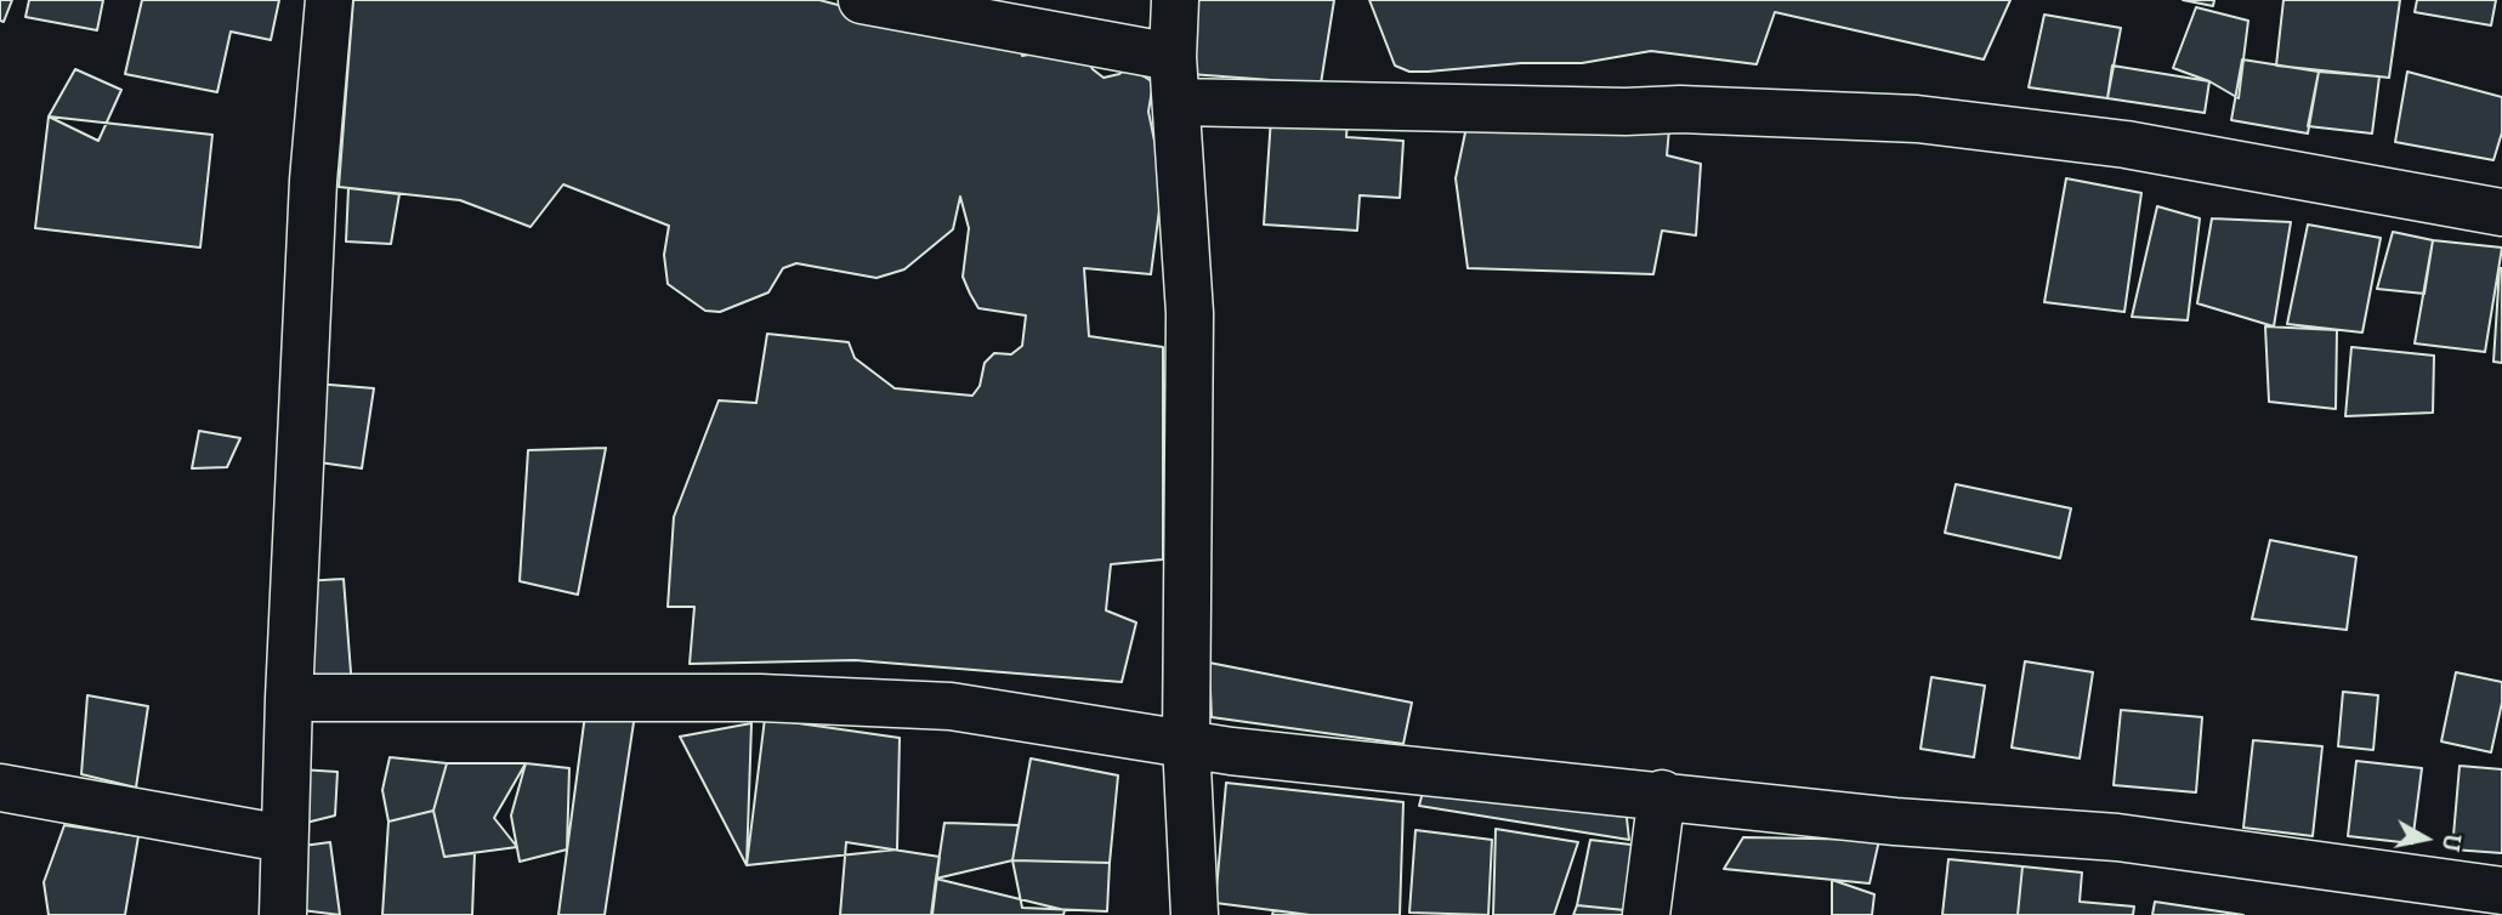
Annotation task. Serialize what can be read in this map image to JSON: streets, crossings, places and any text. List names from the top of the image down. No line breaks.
{"north":"right"}
